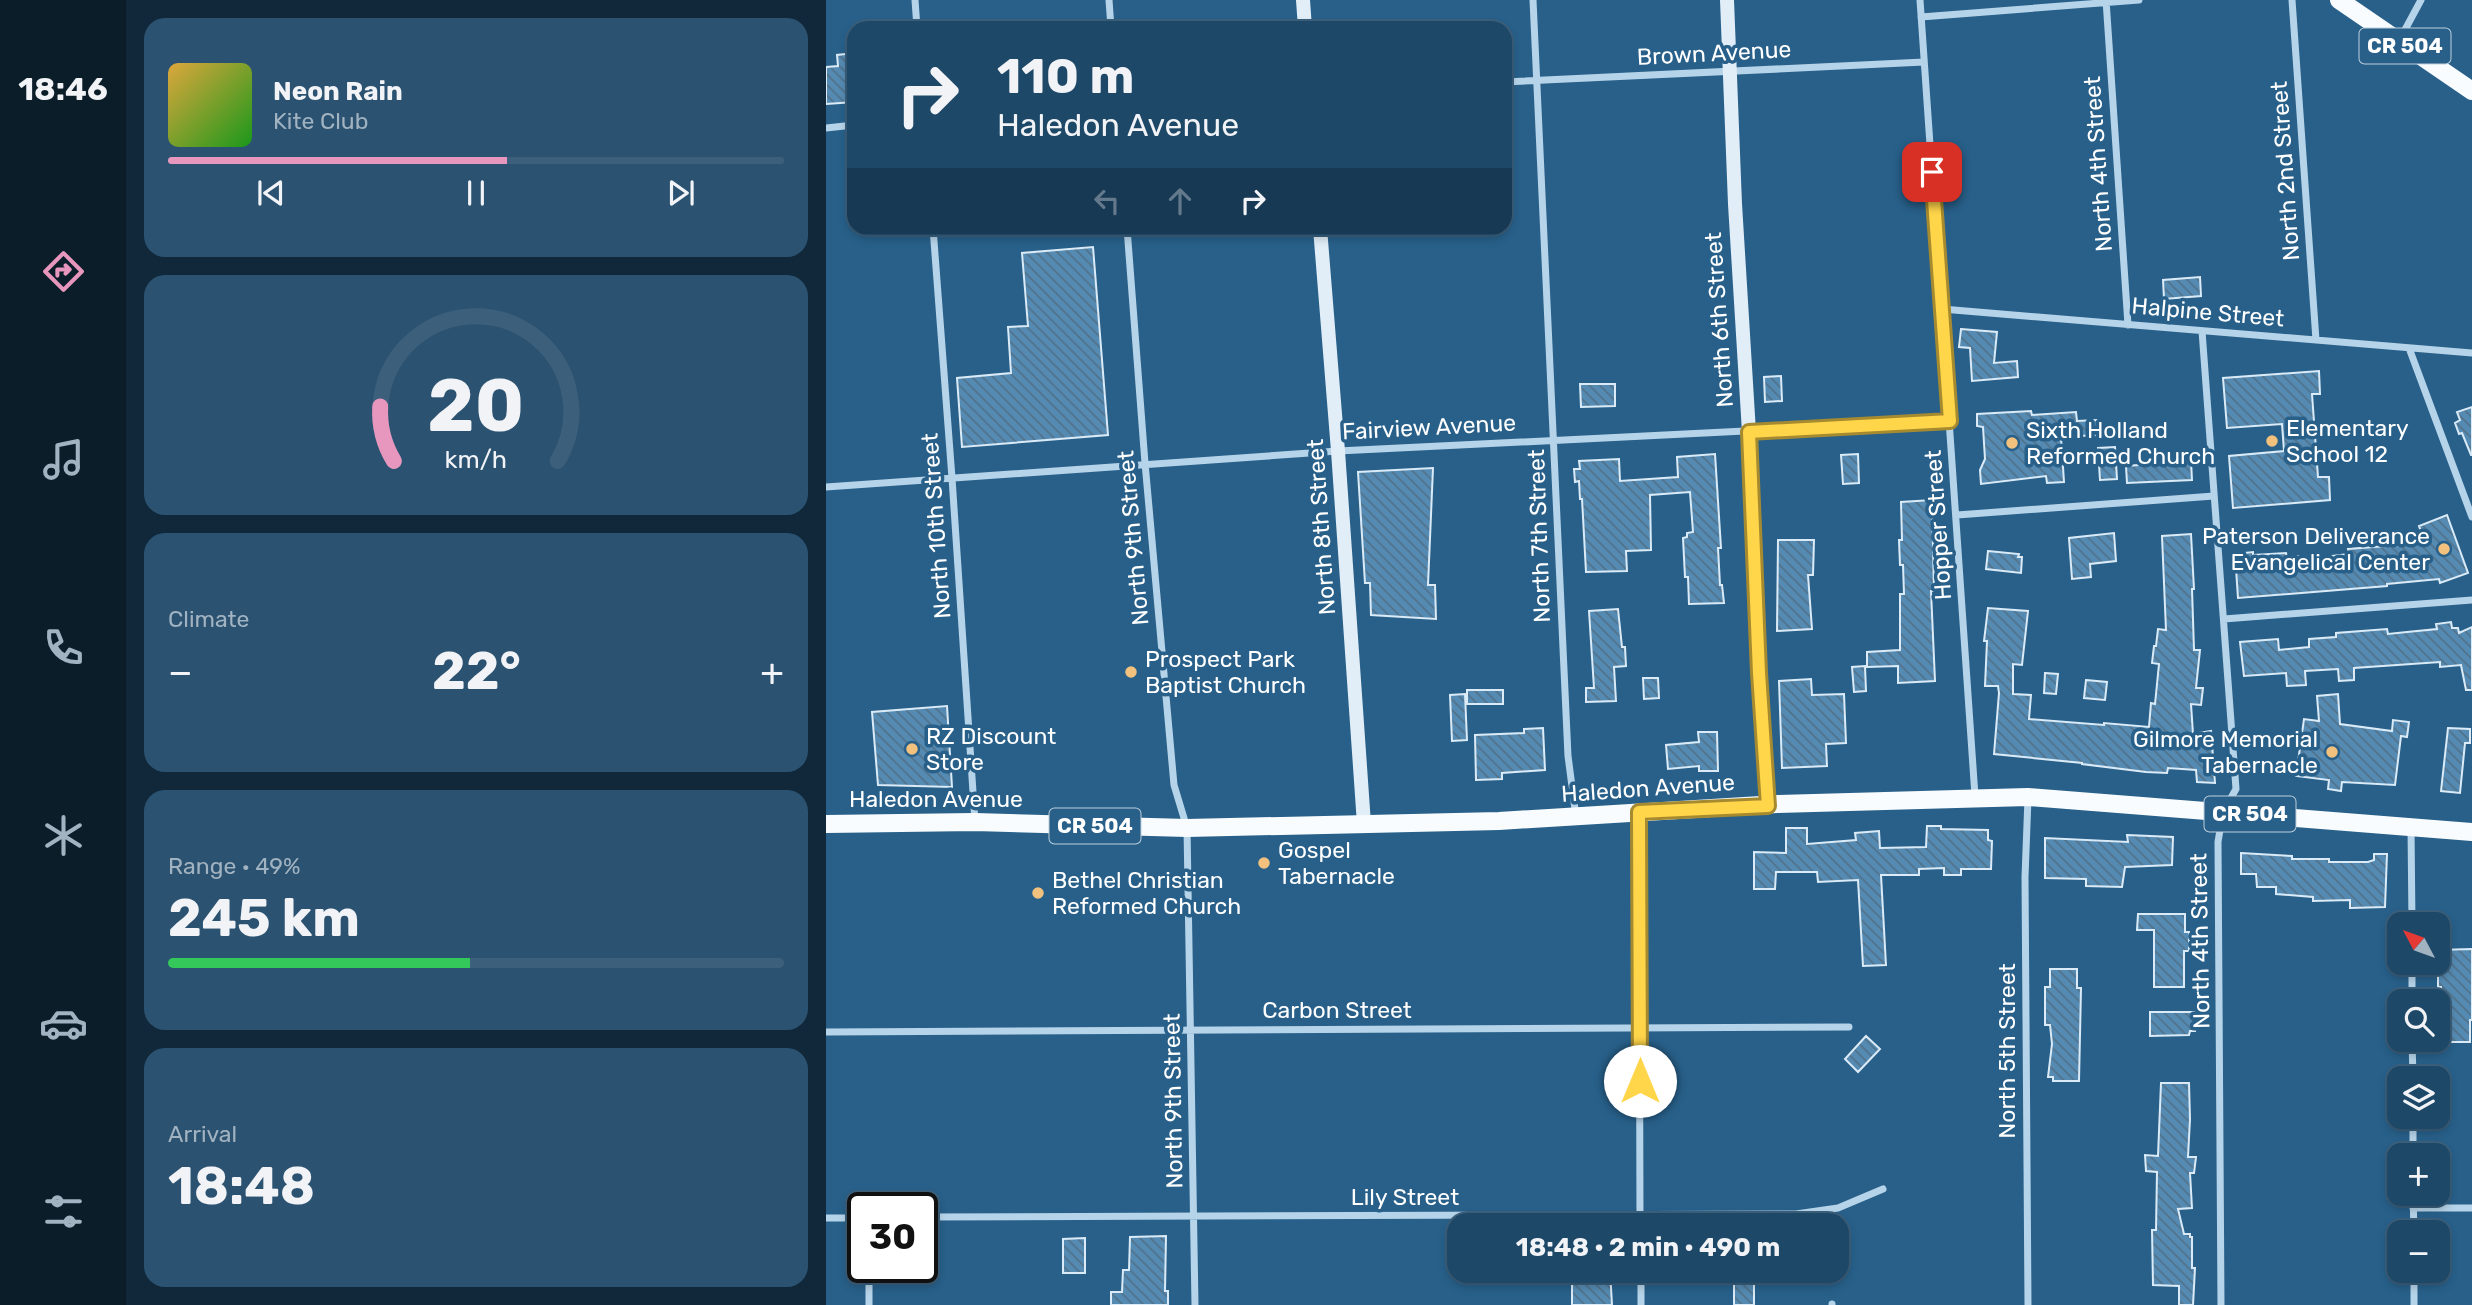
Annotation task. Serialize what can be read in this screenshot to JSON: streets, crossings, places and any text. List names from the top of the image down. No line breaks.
{"streets":{"main road":["CR 504","North 6th Street","North 8th Street","Haledon Avenue"],"street":["Brown Avenue","North 4th Street","North 2nd Street","Halpine Street","Fairview Avenue","Hopper Street","North 10th Street","North 7th Street","North 9th Street","Carbon Street","North 5th Street","Lily Street"]},"crossings":[["Brown Avenue","North 6th Street"],["Brown Avenue","Hopper Street"],["Brown Avenue","North 7th Street"],["North 4th Street","Halpine Street"],["North 4th Street","Haledon Avenue"],["North 2nd Street","Halpine Street"],["Halpine Street","Hopper Street"],["North 6th Street","Fairview Avenue"],["North 6th Street","Haledon Avenue"],["Fairview Avenue","Hopper Street"],["Fairview Avenue","North 10th Street"],["Fairview Avenue","North 8th Street"],["Fairview Avenue","North 7th Street"],["Fairview Avenue","North 9th Street"],["Hopper Street","Haledon Avenue"],["North 10th Street","Haledon Avenue"],["North 8th Street","Haledon Avenue"],["North 7th Street","Haledon Avenue"],["North 9th Street","Haledon Avenue"],["North 9th Street","Carbon Street"],["North 9th Street","Lily Street"],["Haledon Avenue","North 5th Street"]],"places":["Elementary School 12","Sixth Holland Reformed Church","Paterson Deliverance Evangelical Center","Prospect Park Baptist Church","RZ Discount Store","Gilmore Memorial Tabernacle","Gospel Tabernacle","Bethel Christian Reformed Church"],"north":"top left","page":{"tabs":"18:46","turn":["110 m","Haledon Avenue"],"song":["Neon Rain","Kite Club"],"tile":["Climate",["Range · 49%","245 km"],["Arrival","18:48"]],"heat":["−","22°","+"],"map_buttons":["+","−"],"limit":"30","trip":"18:48 · 2 min · 490 m","gauge":["20","km/h"]}}
